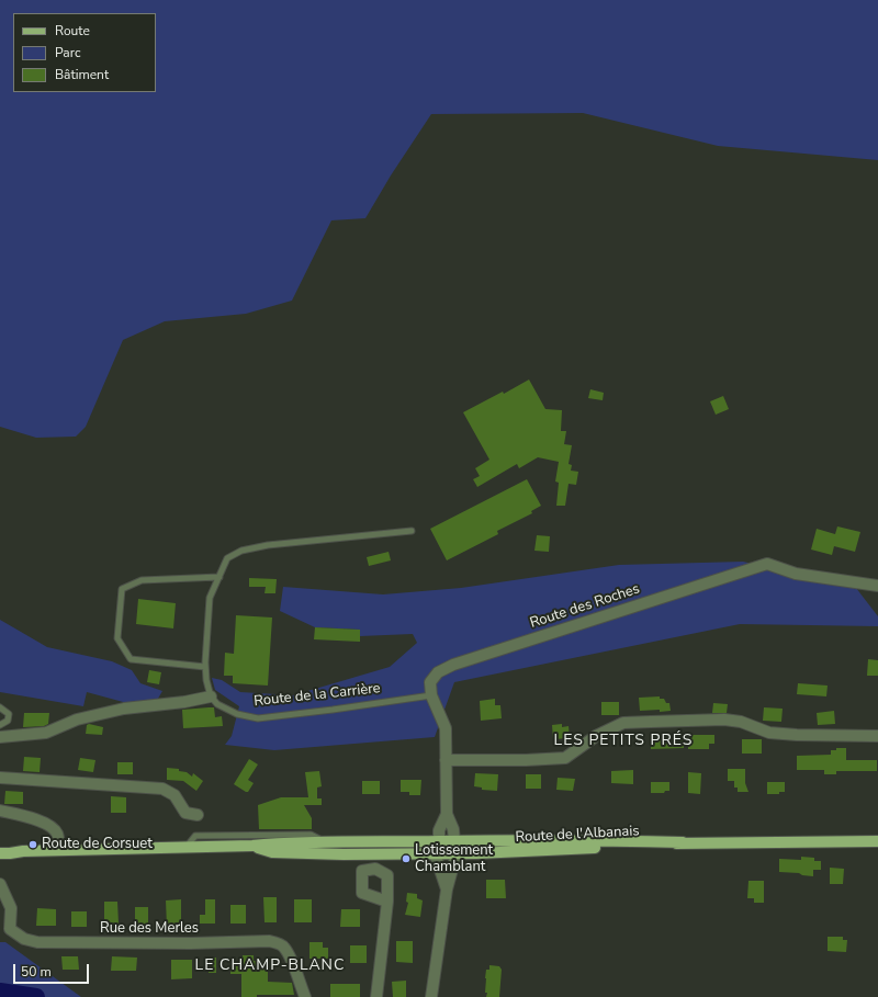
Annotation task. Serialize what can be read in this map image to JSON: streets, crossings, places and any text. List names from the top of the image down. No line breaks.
{"streets":{"main road":["Route de l'Albanais"],"street":["Route des Roches","Rue des Merles"],"lane":["Route de la Carrière"]},"crossings":[["Route des Roches","Route de la Carrière"]],"districts":["LES PETITS PRÉS","LE CHAMP-BLANC"],"places":["Route de Corsuet","Lotissement Chamblant"],"legend":["Route","Parc","Bâtiment"],"scale_bar":"50 m"}
